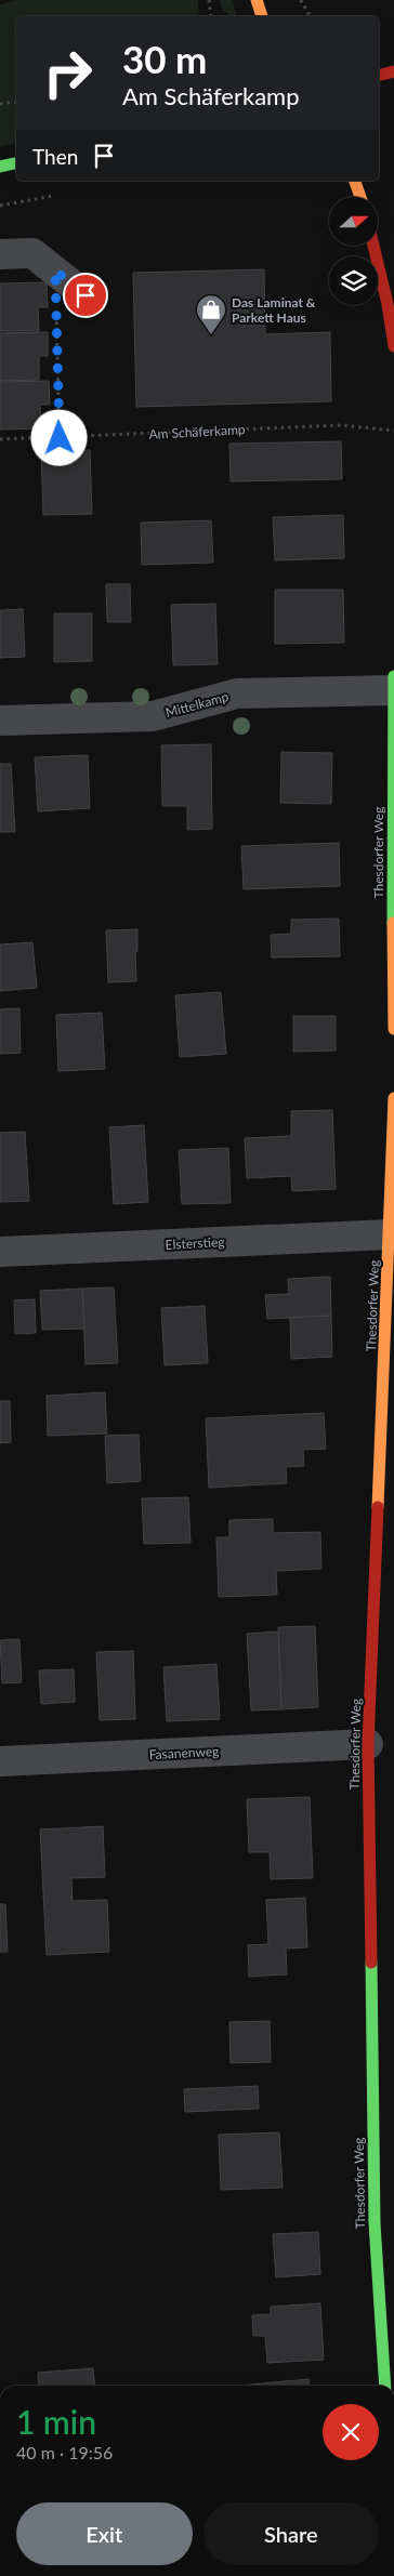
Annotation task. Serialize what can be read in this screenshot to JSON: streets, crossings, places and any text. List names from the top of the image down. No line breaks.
{"streets":{"street":["Mittelkamp","Thesdorfer Weg","Elsterstieg","Fasanenweg"],"path":["Am Schäferkamp"]},"crossings":[["Mittelkamp","Thesdorfer Weg"],["Thesdorfer Weg","Elsterstieg"],["Thesdorfer Weg","Fasanenweg"]],"places":{"shop":["Das Laminat & Parkett Haus"]},"north":"right","page":{"turn":["30 m","Am Schäferkamp"],"then":"Then","heading":["1 min","40 m · 19:56"],"buttons":["Exit","Share"]}}
